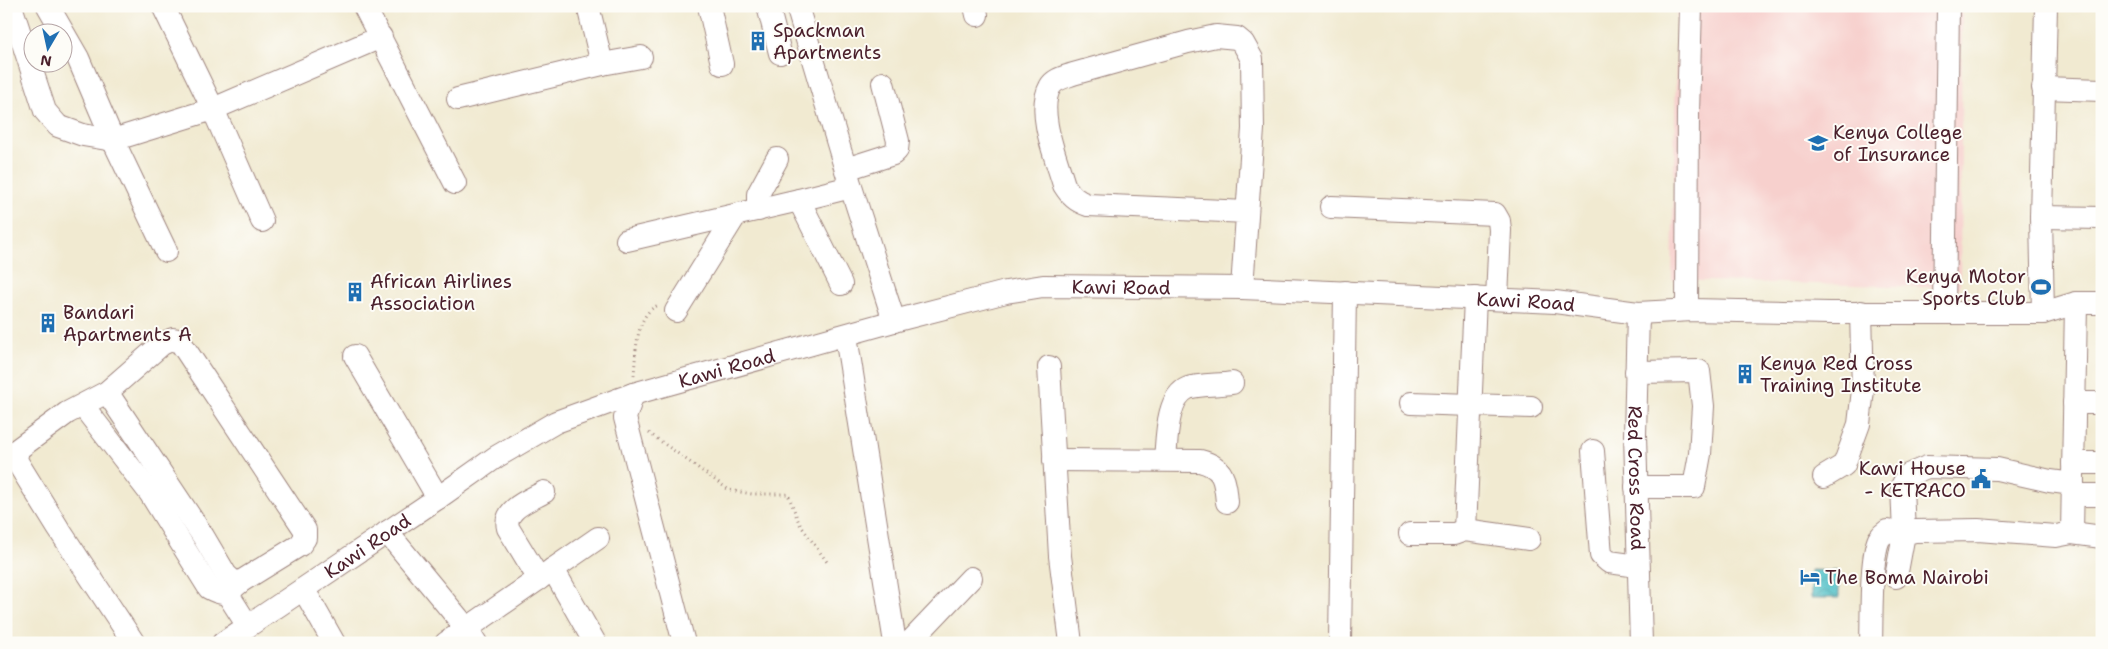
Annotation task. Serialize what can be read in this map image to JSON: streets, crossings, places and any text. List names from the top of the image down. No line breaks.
{"streets":{"street":["Kawi Road","Red Cross Road"]},"crossings":[["Kawi Road","Red Cross Road"]],"places":{"building":["Spackman Apartments","African Airlines Association","Bandari Apartments A","Kenya Red Cross Training Institute"],"school or university":["Kenya College of Insurance"],"sports":["Kenya Motor Sports Club"],"public building":["Kawi House - KETRACO"],"hotel":["The Boma Nairobi"]},"north":"bottom"}
